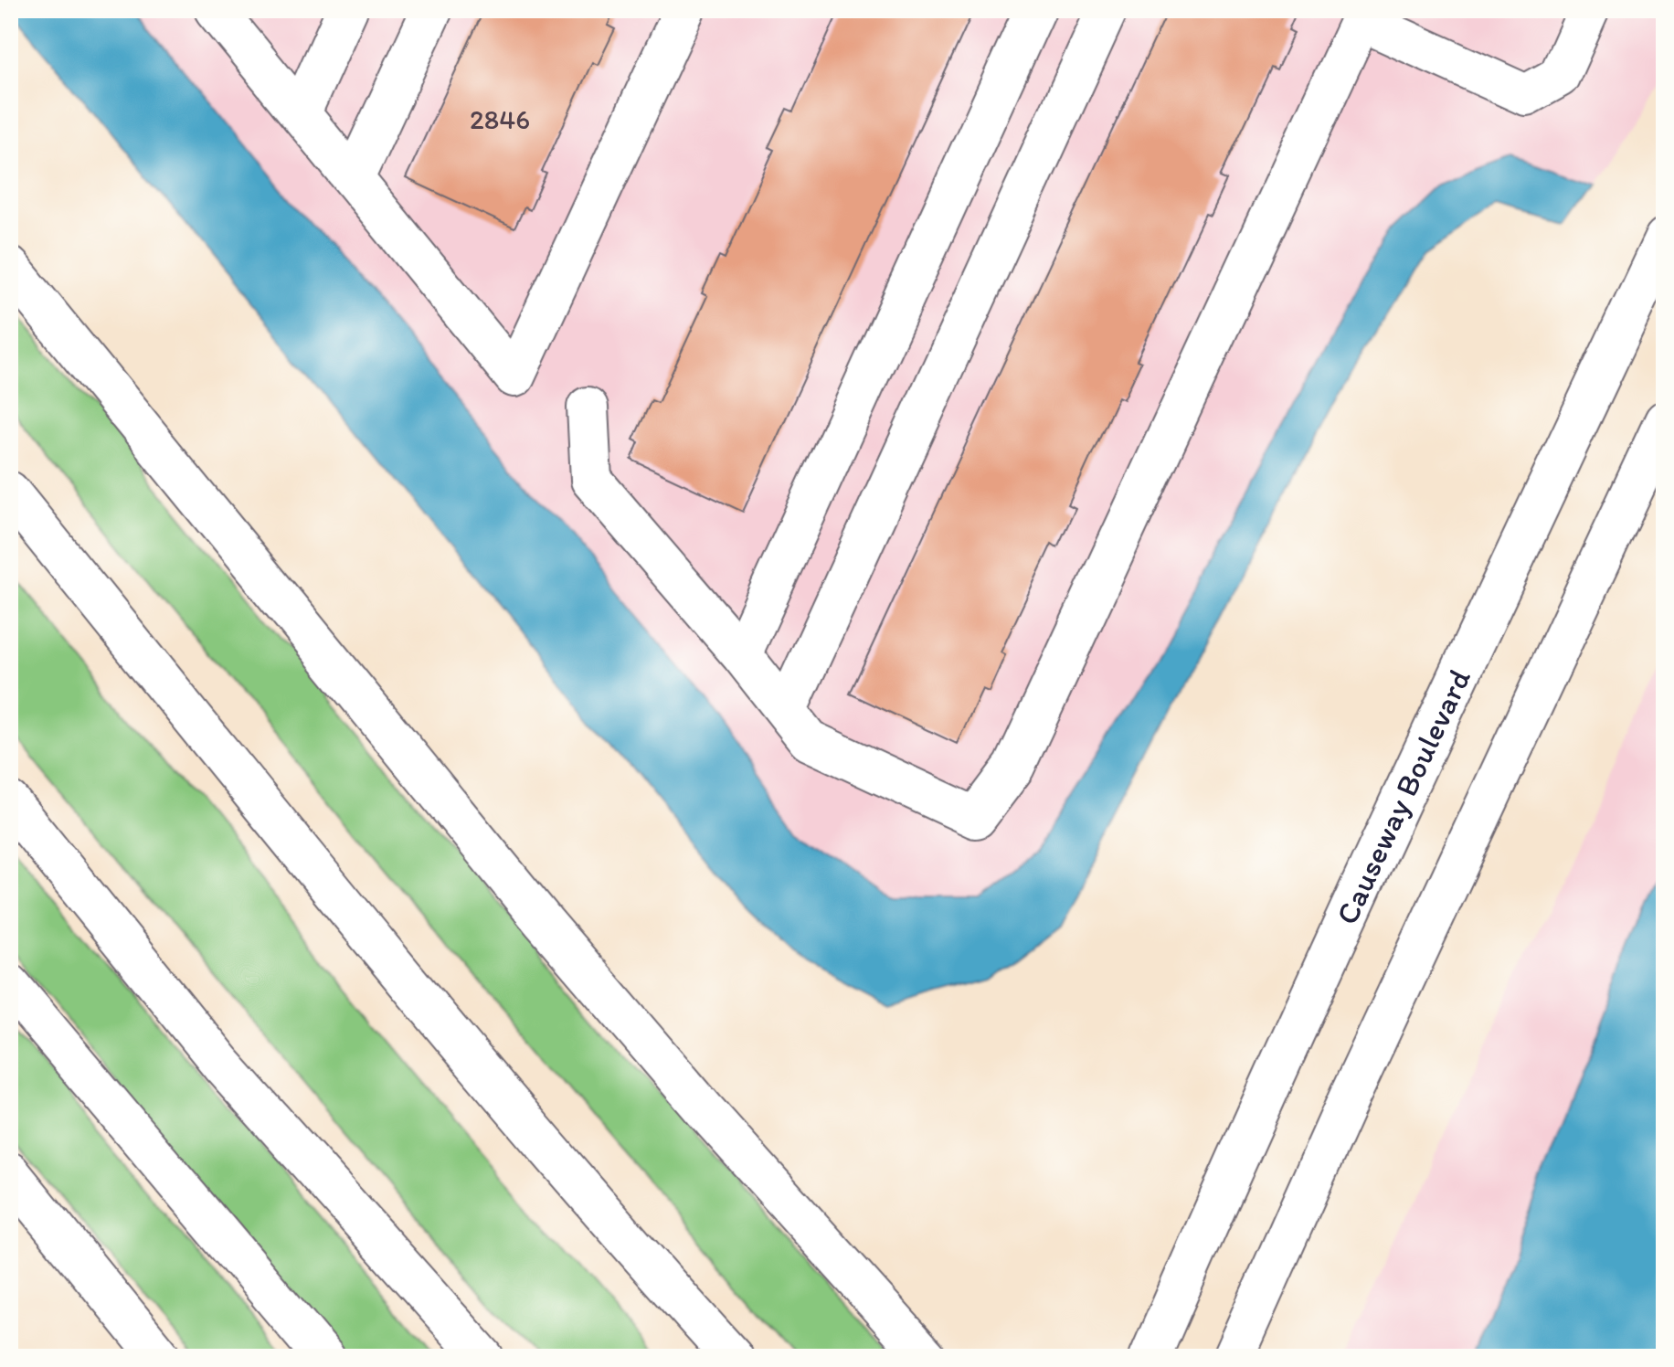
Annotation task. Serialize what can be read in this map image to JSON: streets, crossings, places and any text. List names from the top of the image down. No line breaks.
{"streets":{"main road":["Causeway Boulevard"]},"house_numbers":["2846"]}
